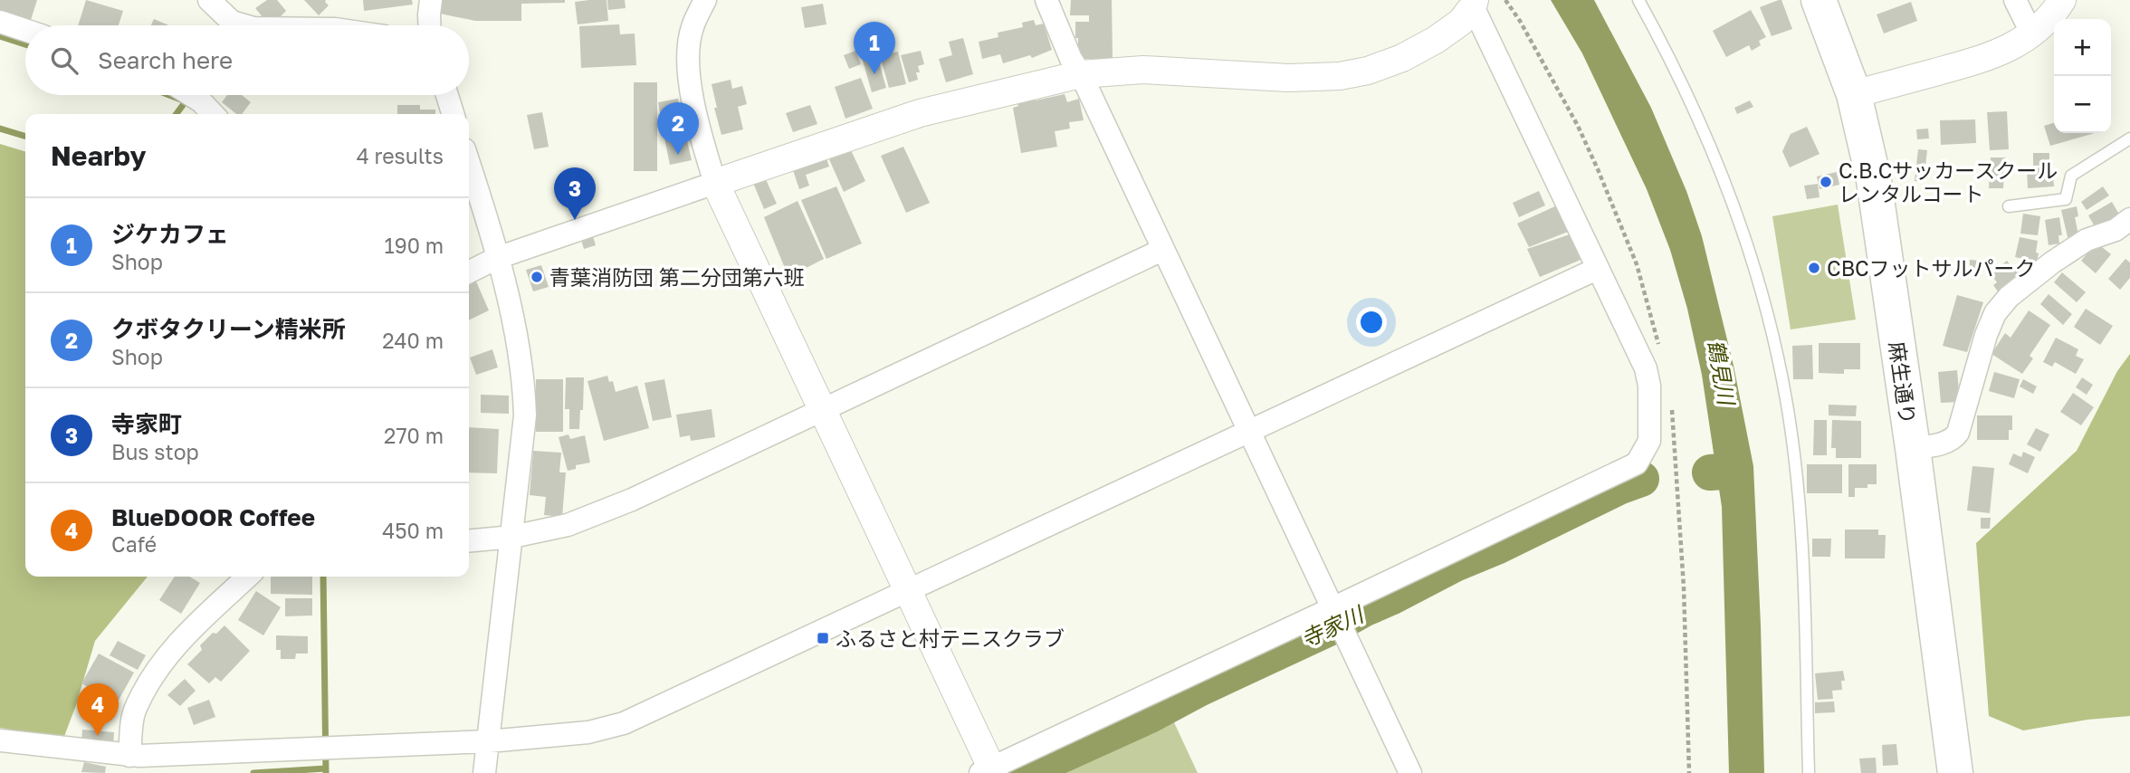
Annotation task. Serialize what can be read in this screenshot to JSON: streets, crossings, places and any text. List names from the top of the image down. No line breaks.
{"streets":{"main road":["麻生通り"]},"water":["鶴見川","寺家川"],"places":{"other":["C.B.Cサッカースクール レンタルコート","CBCフットサルパーク","青葉消防団 第二分団第六班"],"transit":["ふるさと村テニスクラブ"]},"page":{"map_buttons":["+","−"],"pins":["1","2","3","4"],"search":"Search here","heading":["Nearby","4 results"],"list":[{"mark":"1","name":"ジケカフェ","note":"Shop","value":"190 m"},{"mark":"2","name":"クボタクリーン精米所","note":"Shop","value":"240 m"},{"mark":"3","name":"寺家町","note":"Bus stop","value":"270 m"},{"mark":"4","name":"BlueDOOR Coffee","note":"Café","value":"450 m"}]}}
